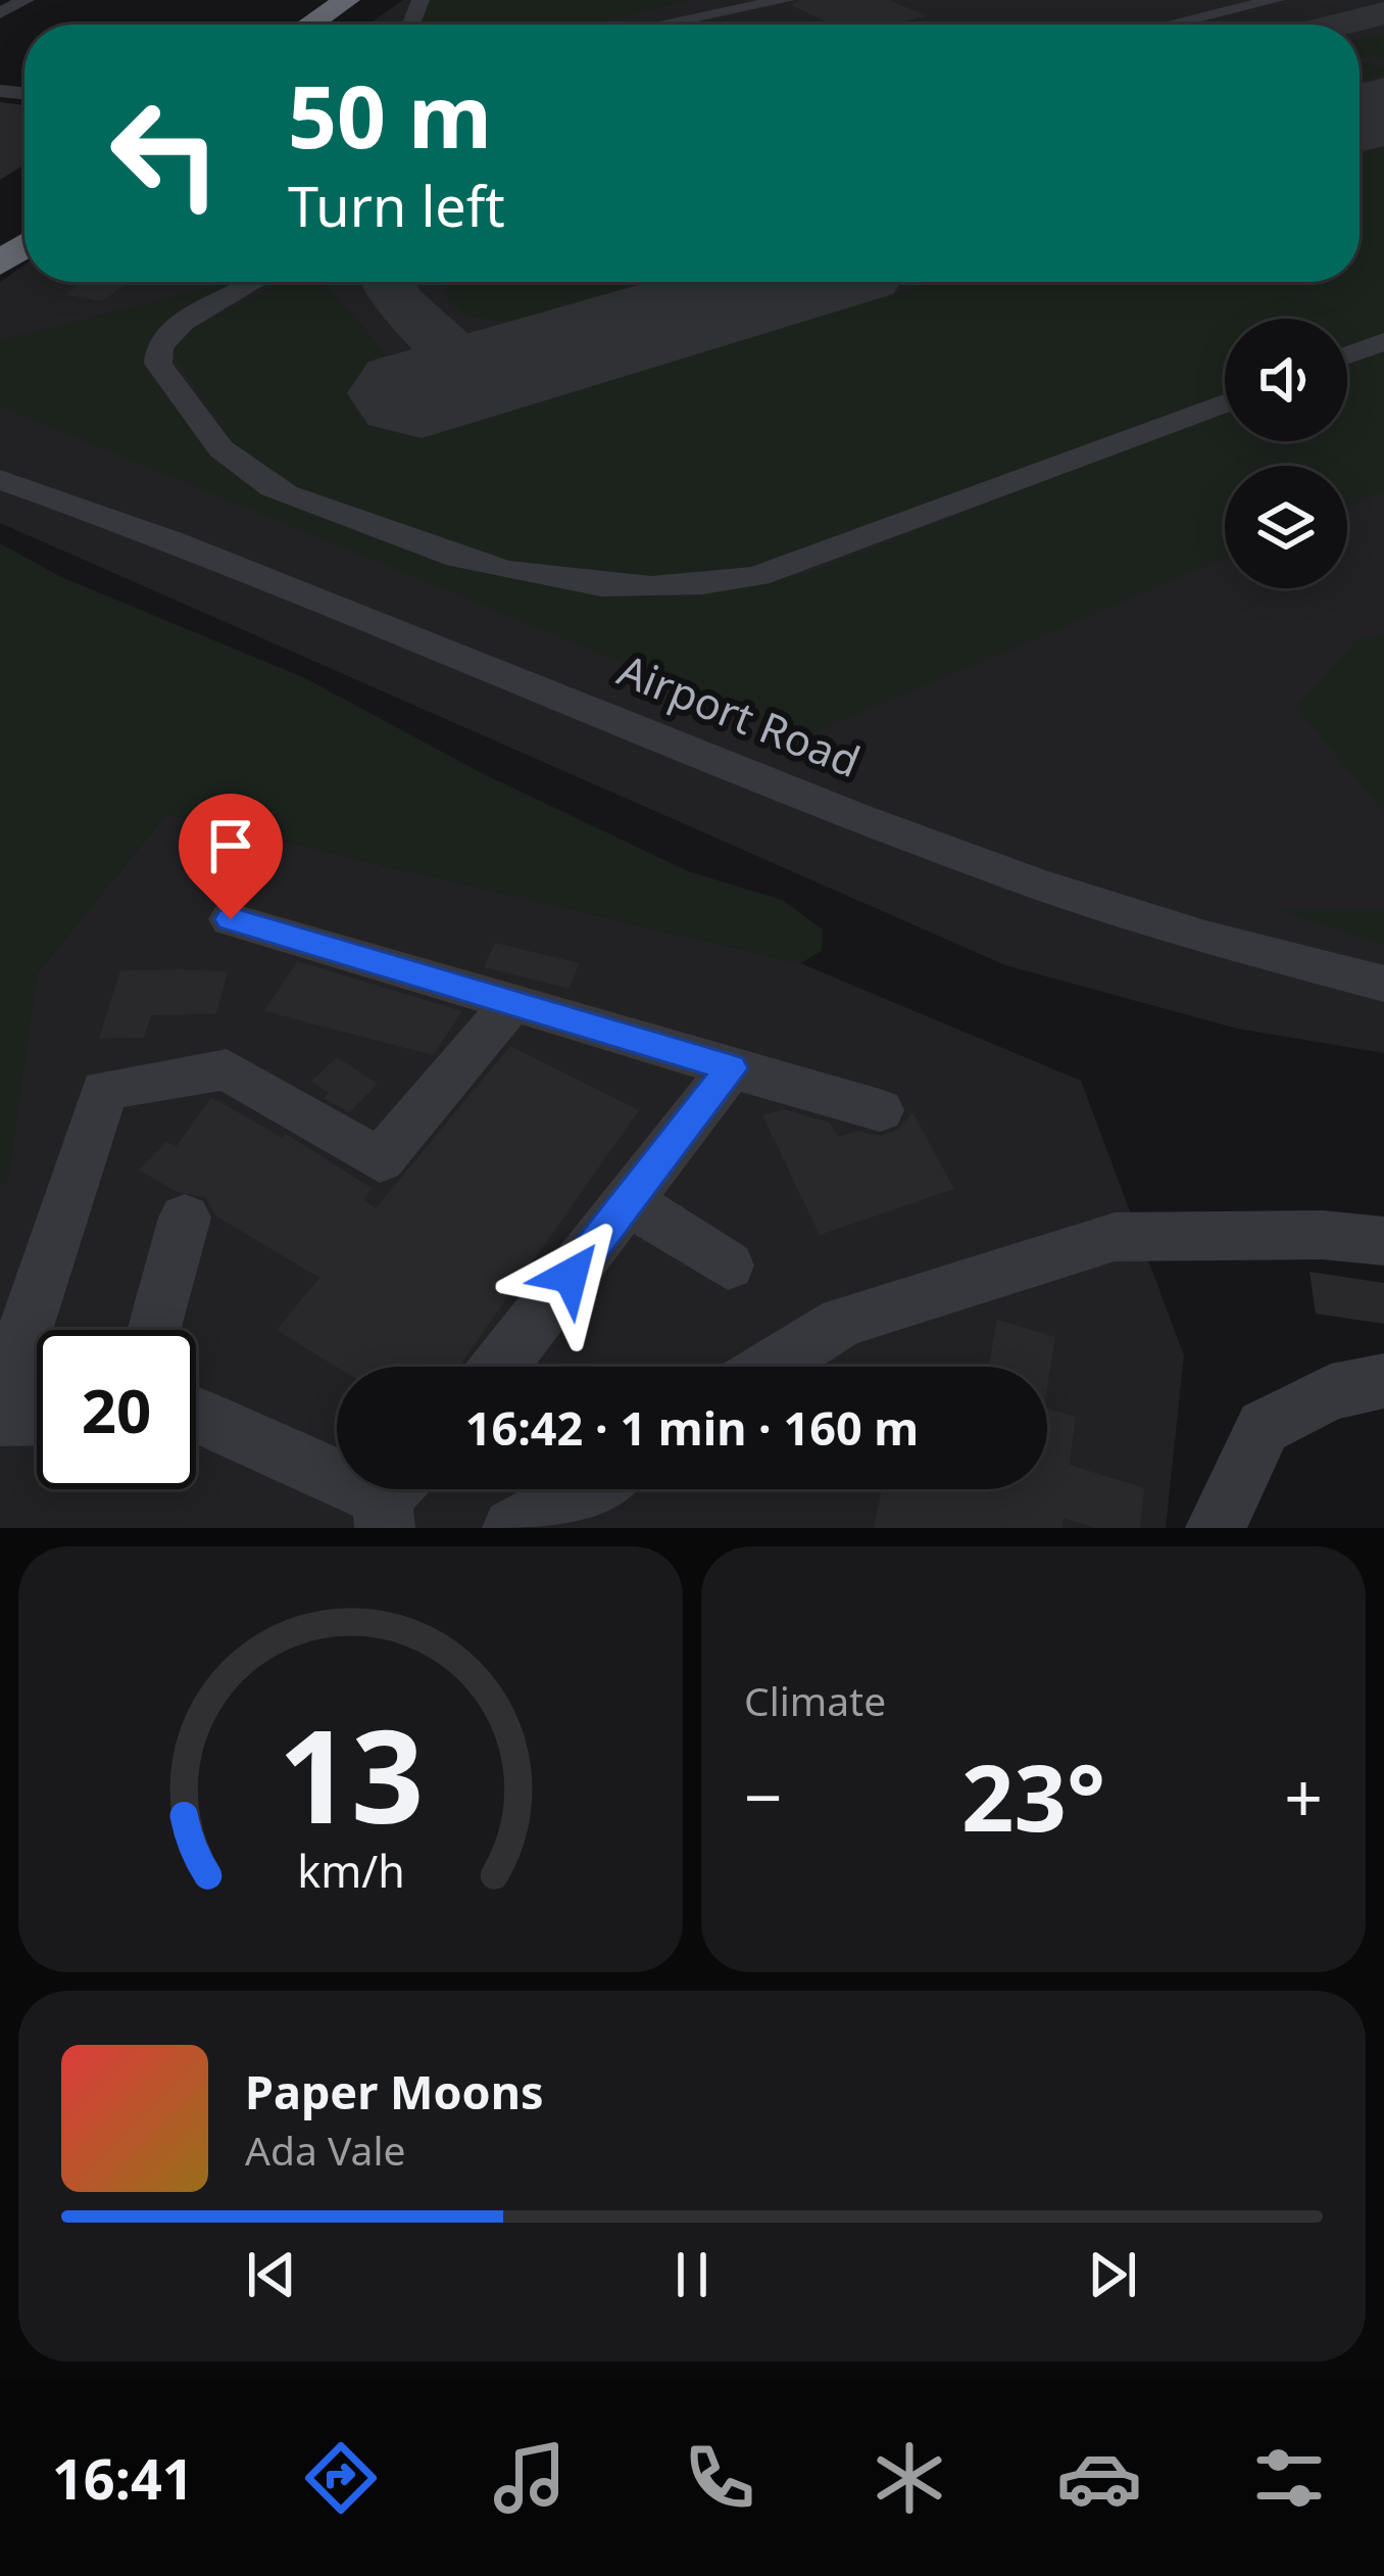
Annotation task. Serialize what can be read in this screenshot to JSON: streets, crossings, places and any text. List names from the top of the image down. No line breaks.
{"streets":{"street":["Airport Road"]},"page":{"turn":["50 m","Turn left"],"limit":"20","trip":"16:42 · 1 min · 160 m","tile":"Climate","heat":["−","23°","+"],"song":["Paper Moons","Ada Vale"],"tabs":"16:41","gauge":["13","km/h"]}}
